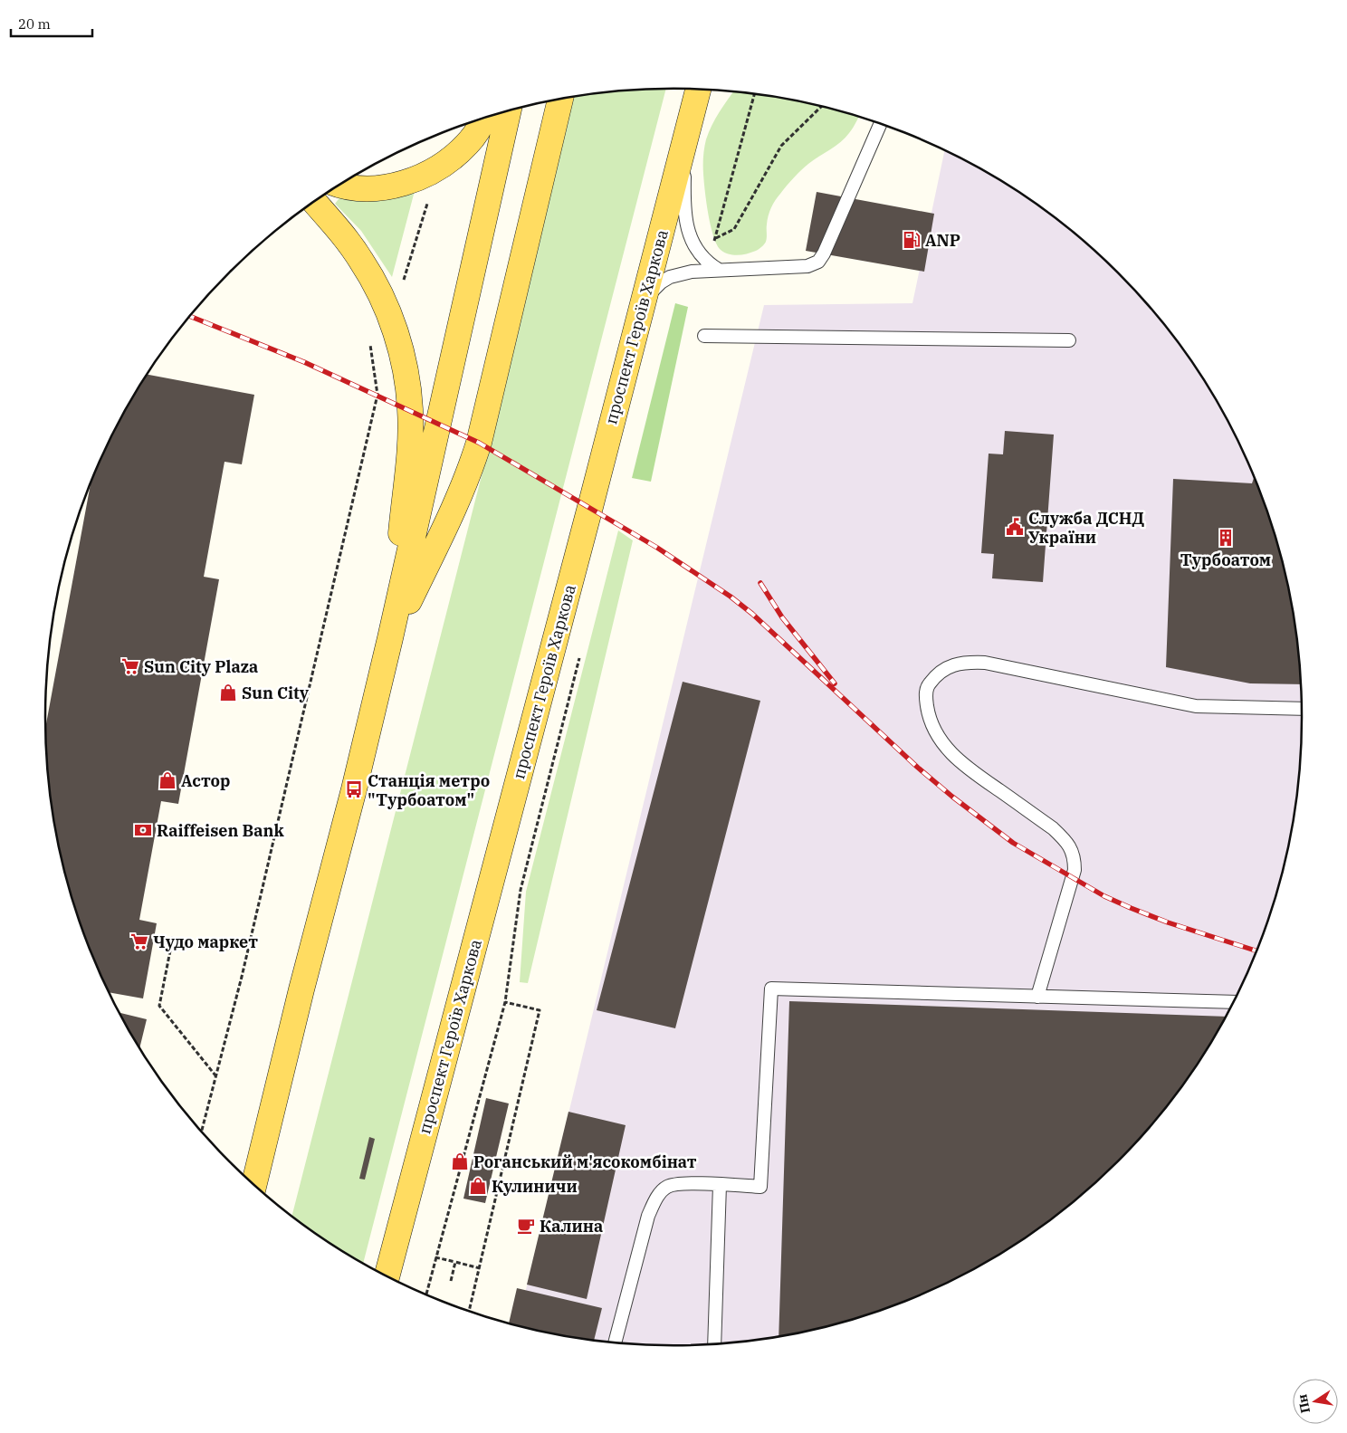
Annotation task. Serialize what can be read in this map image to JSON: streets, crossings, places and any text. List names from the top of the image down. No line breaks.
{"streets":{"main road":["проспект Героїв Харкова"]},"places":{"fuel station":["ANP"],"public building":["Служба ДСНД України"],"building":["Турбоатом"],"supermarket":["Sun City Plaza","Чудо маркет"],"shop":["Sun City","Астор","Роганський м'ясокомбінат","Кулиничи"],"bus stop":["Станція метро \"Турбоатом\""],"bank":["Raiffeisen Bank"],"cafe":["Калина"]},"scale_bar":"20 m","north":"left"}
